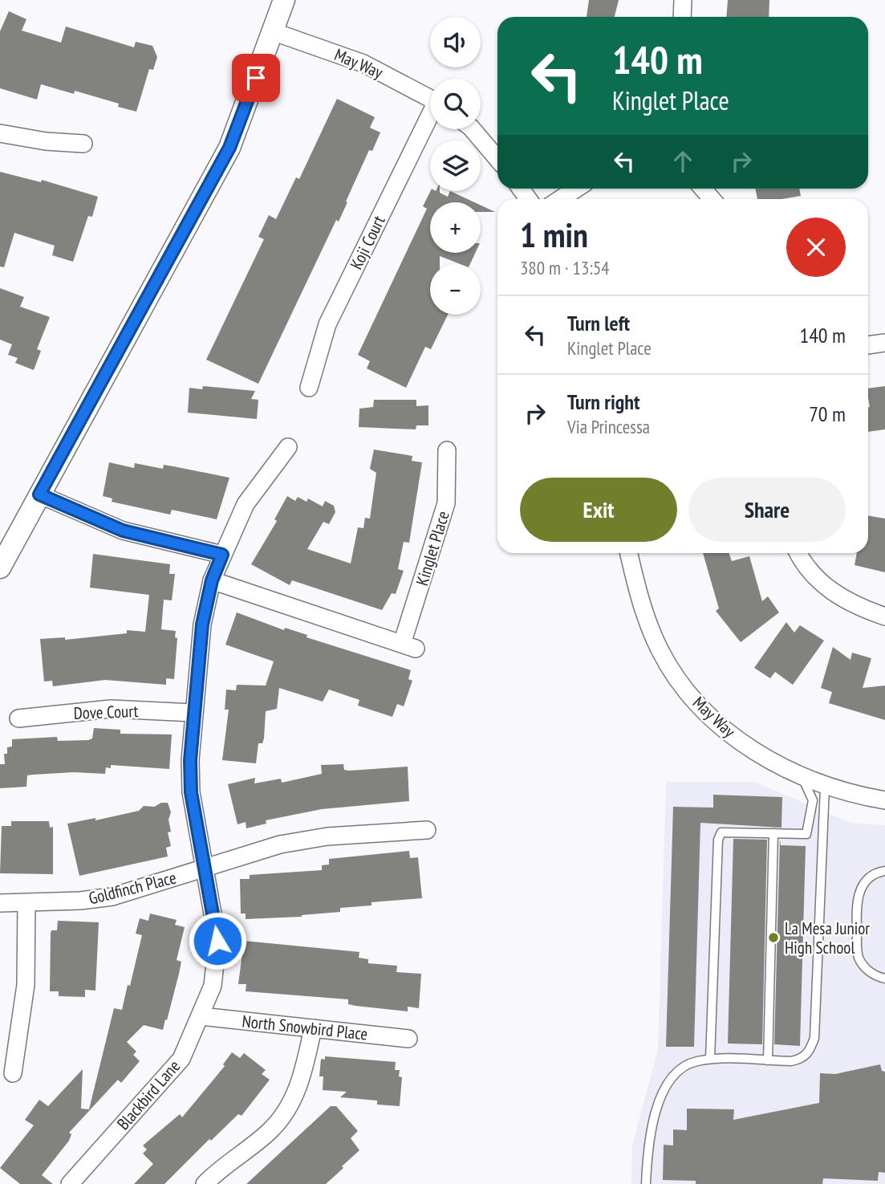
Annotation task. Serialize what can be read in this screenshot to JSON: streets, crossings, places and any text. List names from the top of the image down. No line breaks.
{"streets":{"street":["May Way","Koji Court","Kinglet Place","Dove Court","Goldfinch Place","North Snowbird Place","Blackbird Lane"]},"crossings":[["Kinglet Place","Blackbird Lane"],["Dove Court","Blackbird Lane"],["Goldfinch Place","Blackbird Lane"],["North Snowbird Place","Blackbird Lane"]],"places":["La Mesa Junior High School"],"page":{"map_buttons":["+","−"],"turn":["140 m","Kinglet Place"],"heading":["1 min","380 m · 13:54"],"list":[{"name":"Turn left","note":"Kinglet Place","value":"140 m"},{"name":"Turn right","note":"Via Princessa","value":"70 m"}],"buttons":["Exit","Share"]}}
